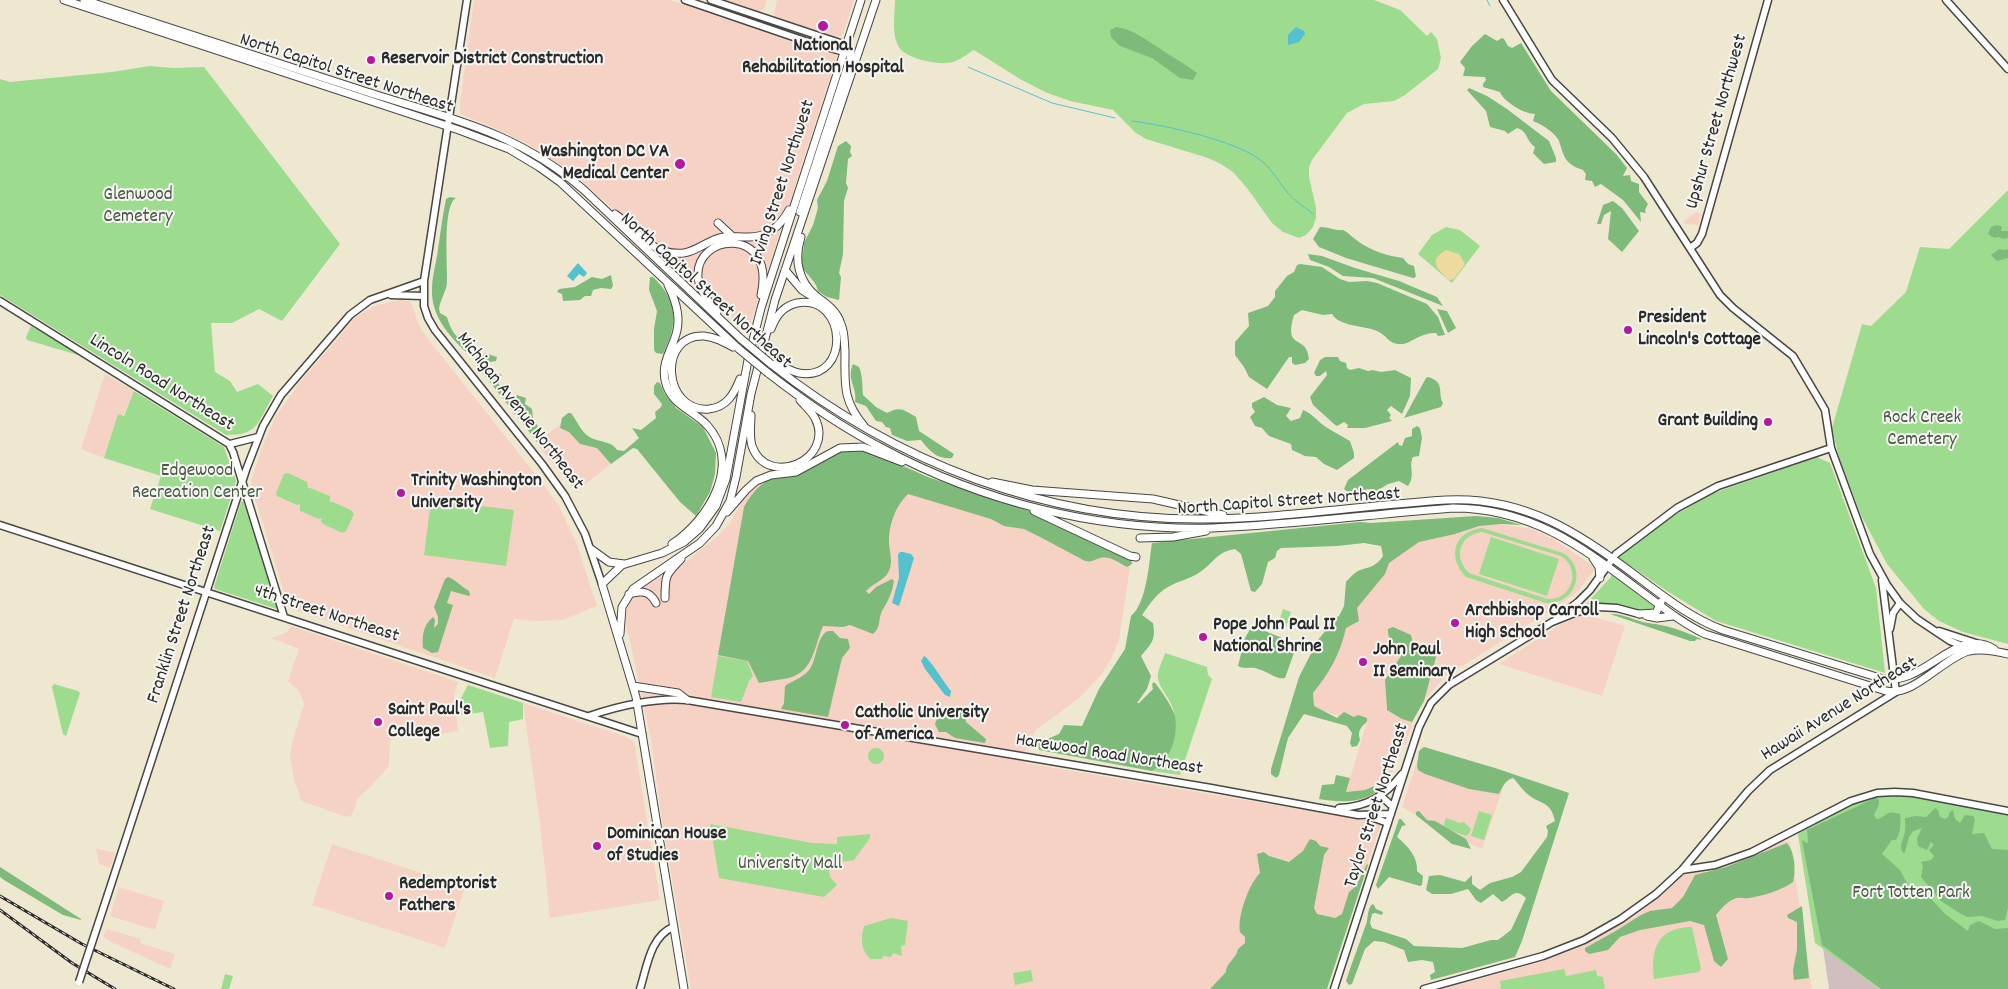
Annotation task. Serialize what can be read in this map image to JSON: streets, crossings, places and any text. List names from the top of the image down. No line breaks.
{"streets":{"main road":["North Capitol Street Northeast","Irving Street Northwest","Michigan Avenue Northeast","Hawaii Avenue Northeast"],"street":["Upshur Street Northwest","Lincoln Road Northeast","Franklin Street Northeast","4th Street Northeast","Harewood Road Northeast","Taylor Street Northeast"]},"crossings":[["North Capitol Street Northeast","Michigan Avenue Northeast"],["North Capitol Street Northeast","Hawaii Avenue Northeast"],["Lincoln Road Northeast","Franklin Street Northeast"],["Lincoln Road Northeast","4th Street Northeast"],["Michigan Avenue Northeast","Franklin Street Northeast"],["Michigan Avenue Northeast","4th Street Northeast"],["Michigan Avenue Northeast","Harewood Road Northeast"],["Franklin Street Northeast","4th Street Northeast"],["4th Street Northeast","Harewood Road Northeast"],["Harewood Road Northeast","Taylor Street Northeast"]],"parks":["Glenwood Cemetery","Rock Creek Cemetery","Edgewood Recreation Center","University Mall","Fort Totten Park"],"places":["National Rehabilitation Hospital","Reservoir District Construction","Washington DC VA Medical Center","President Lincoln's Cottage","Grant Building","Trinity Washington University","Archbishop Carroll High School","Pope John Paul II National Shrine","John Paul II Seminary","Saint Paul's College","Catholic University of America","Dominican House of Studies","Redemptorist Fathers"]}
